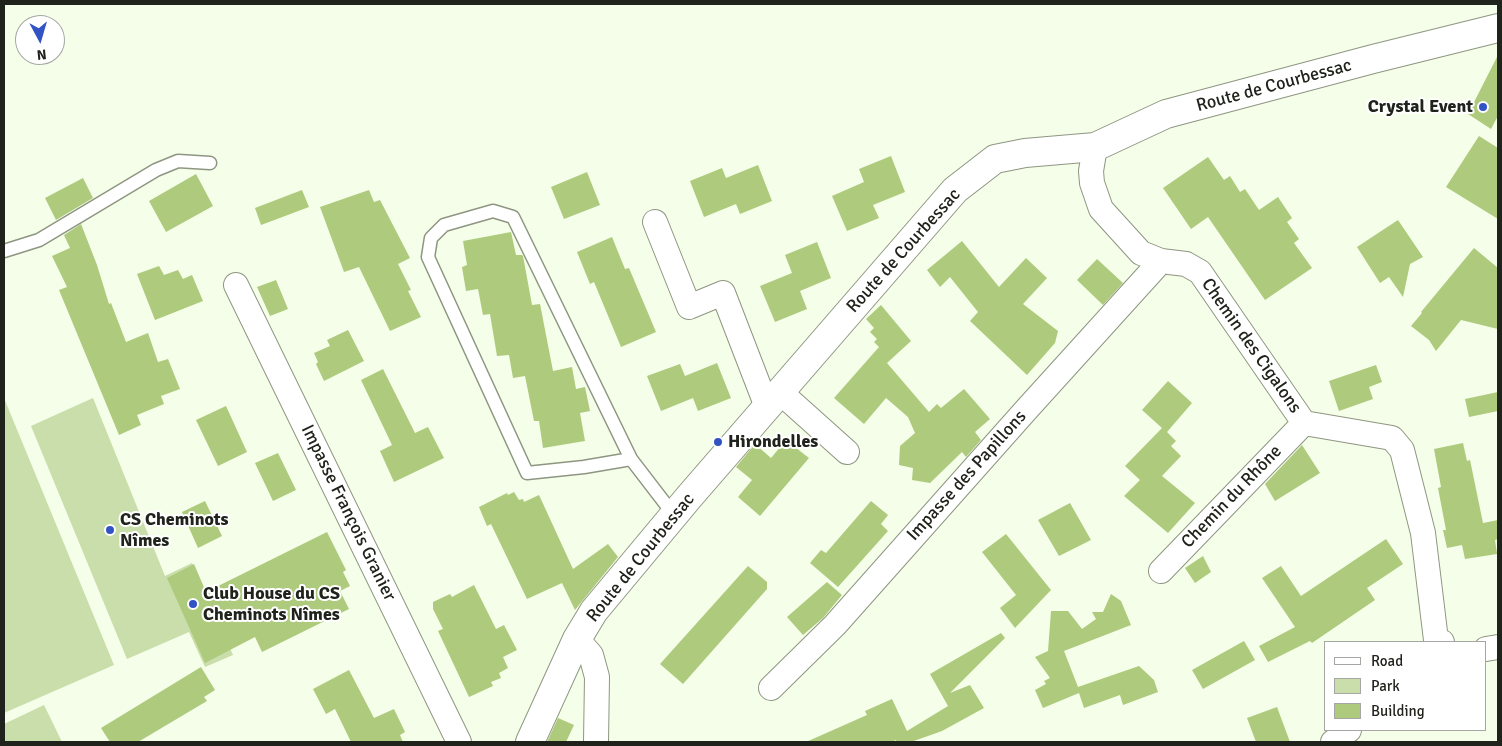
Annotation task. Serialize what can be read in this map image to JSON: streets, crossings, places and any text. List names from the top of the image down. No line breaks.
{"streets":{"street":["Route de Courbessac","Chemin des Cigalons","Impasse des Papillons","Chemin du Rhône","Impasse François Granier"]},"crossings":[["Route de Courbessac","Chemin des Cigalons"],["Chemin des Cigalons","Impasse des Papillons"],["Chemin des Cigalons","Chemin du Rhône"]],"places":["Crystal Event","Hirondelles","CS Cheminots Nîmes","Club House du CS Cheminots Nîmes"],"legend":["Road","Park","Building"],"north":"bottom"}
